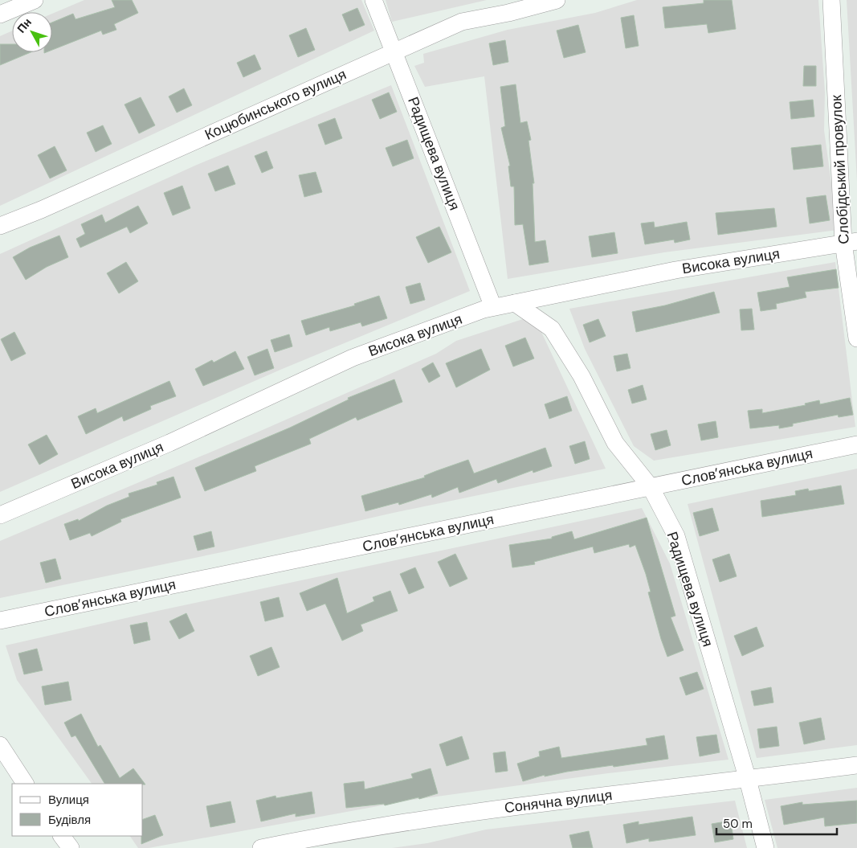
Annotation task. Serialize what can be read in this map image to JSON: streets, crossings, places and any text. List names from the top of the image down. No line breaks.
{"streets":{"street":["Коцюбинського вулиця","Радищева вулиця","Слобідський провулок","Висока вулиця","Слов’янська вулиця","Сонячна вулиця"]},"crossings":[["Коцюбинського вулиця","Радищева вулиця"],["Радищева вулиця","Висока вулиця"],["Радищева вулиця","Слов’янська вулиця"],["Радищева вулиця","Сонячна вулиця"],["Слобідський провулок","Висока вулиця"]],"legend":["Вулиця","Будівля"],"scale_bar":"50 m","north":"top left"}
